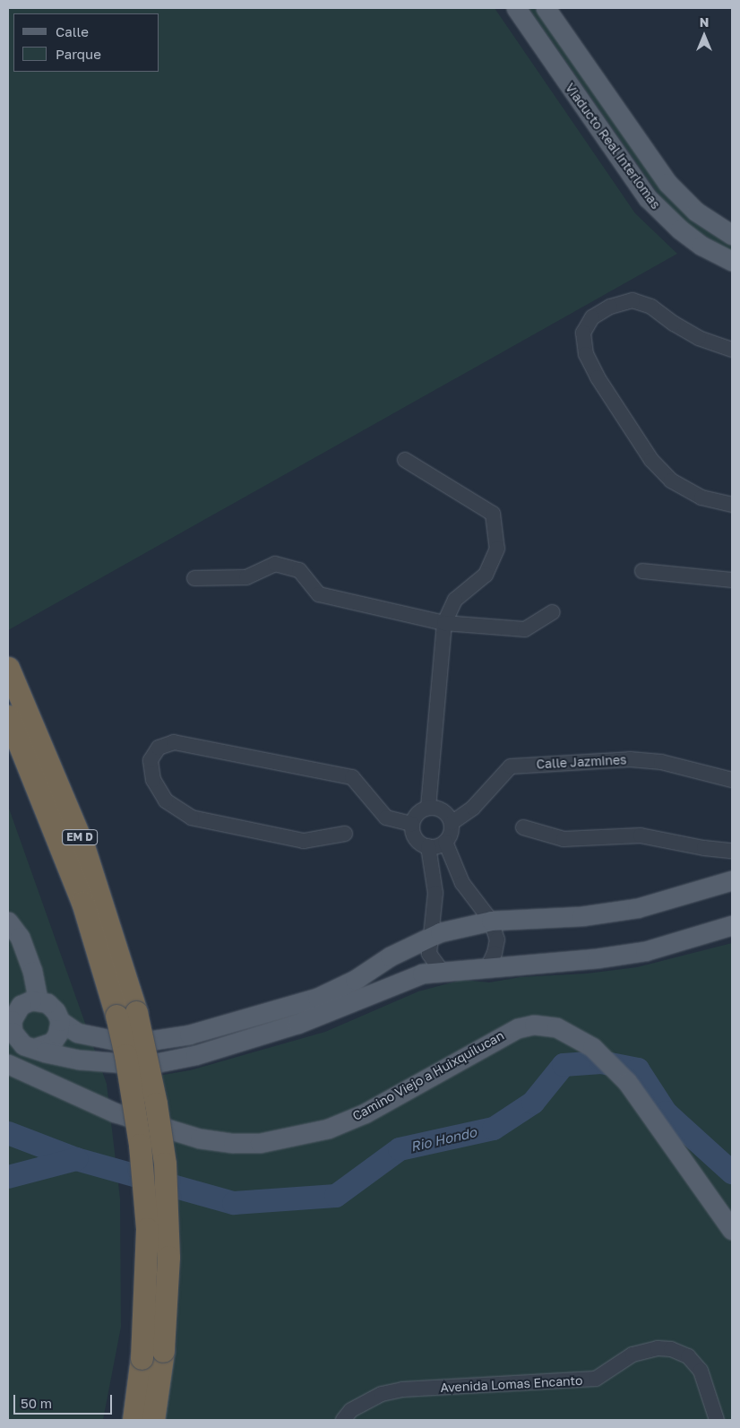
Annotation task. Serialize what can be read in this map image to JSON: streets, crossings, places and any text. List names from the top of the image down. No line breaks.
{"streets":{"highway":["EM D"],"main road":["Viaducto Real Interlomas","Camino Viejo a Huixquilucan"],"street":["Calle Jazmines","Avenida Lomas Encanto"]},"water":["Rio Hondo"],"legend":["Calle","Parque"],"scale_bar":"50 m","north":"top"}
